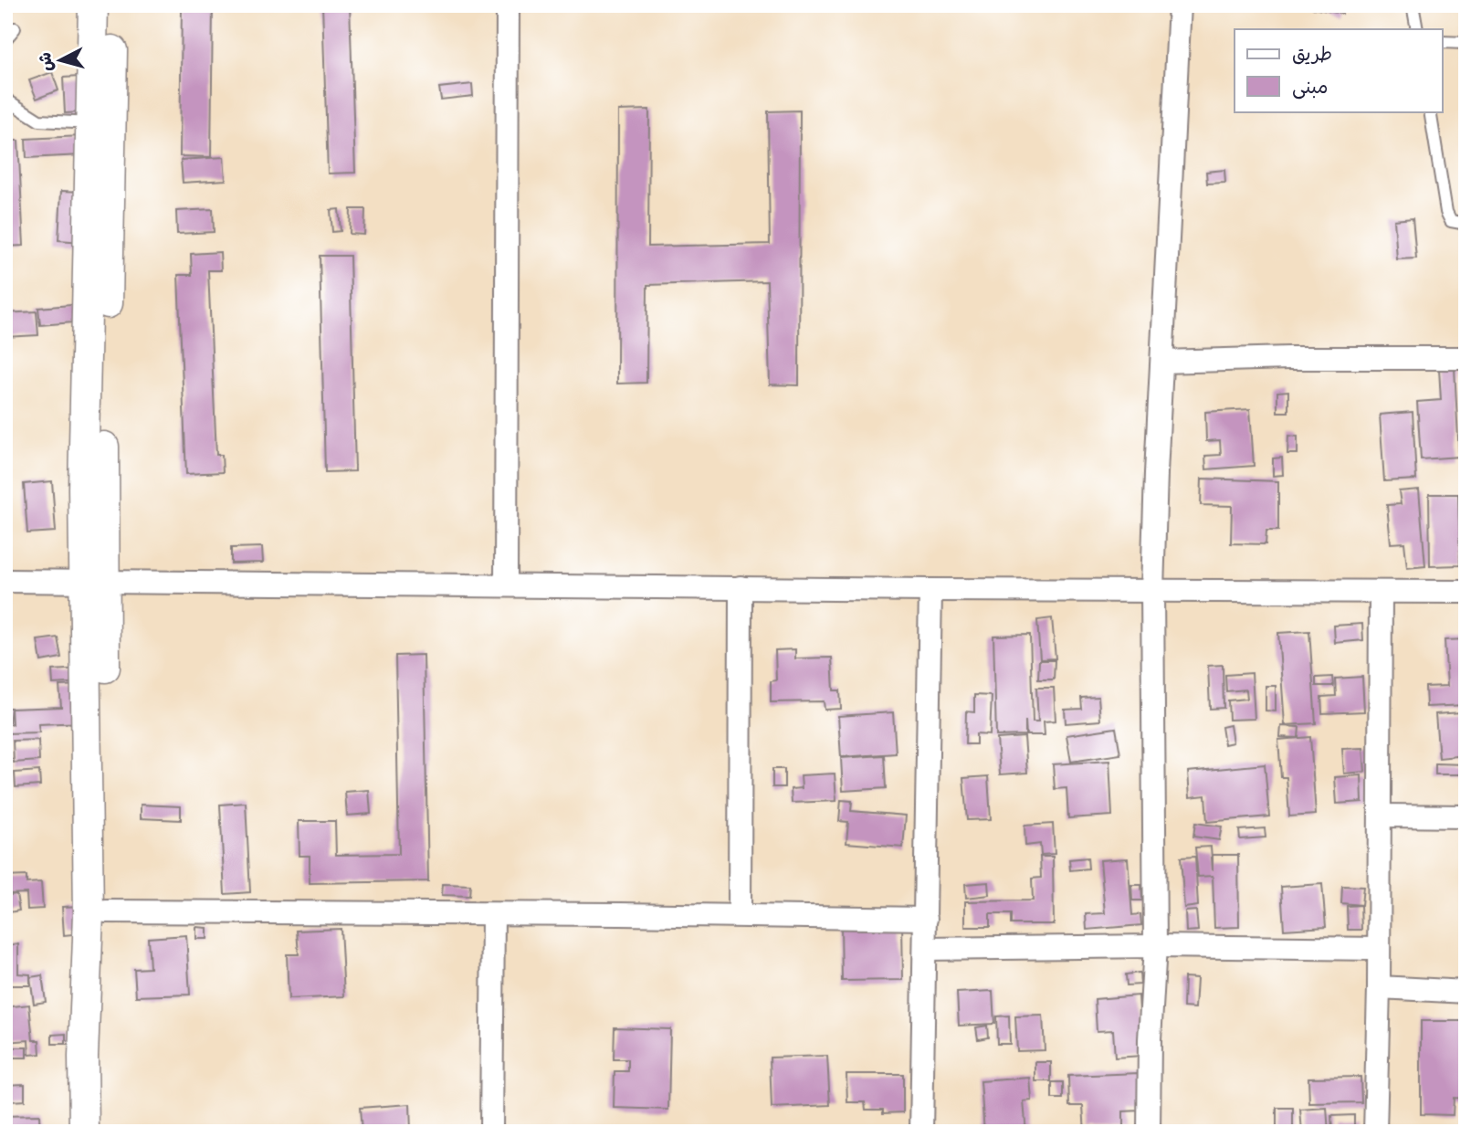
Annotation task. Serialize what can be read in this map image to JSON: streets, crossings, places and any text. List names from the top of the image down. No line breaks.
{"legend":["طريق","مبنى"],"north":"left"}
